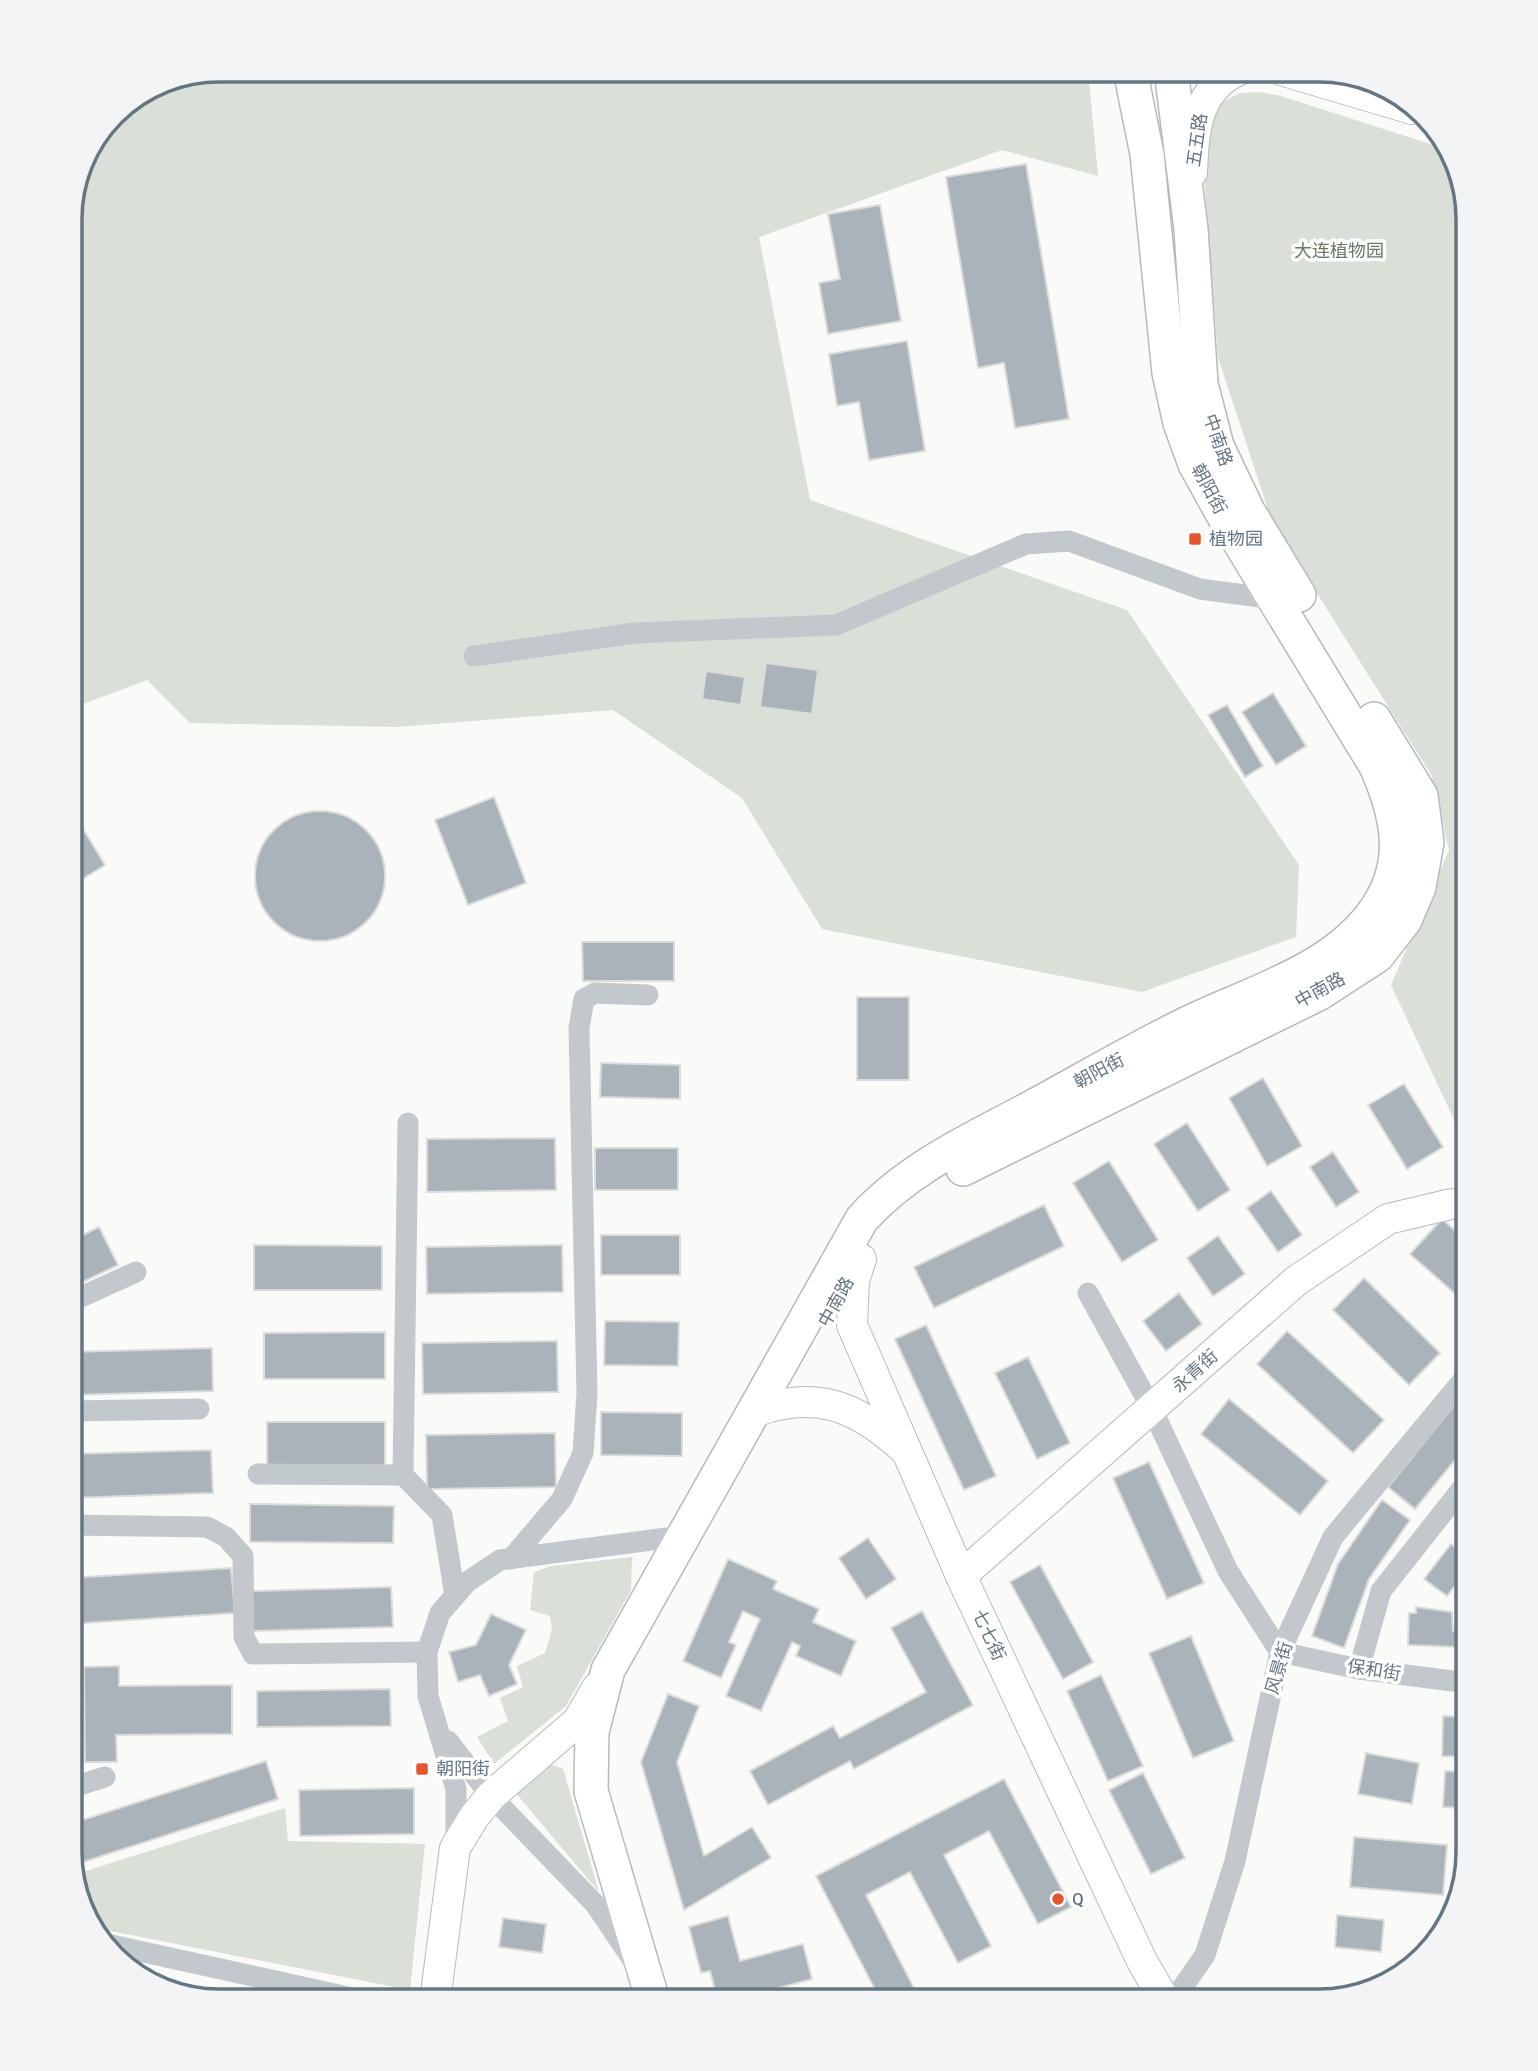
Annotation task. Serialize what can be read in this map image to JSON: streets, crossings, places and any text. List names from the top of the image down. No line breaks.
{"streets":{"main road":["五五路","中南路","朝阳街","永青街","七七街"],"street":["风景街","保和街"]},"crossings":[["五五路","中南路"],["中南路","朝阳街"],["中南路","七七街"],["永青街","七七街"],["风景街","保和街"]],"parks":["大连植物园"],"places":{"transit":["植物园","朝阳街"],"other":["Q"]}}
